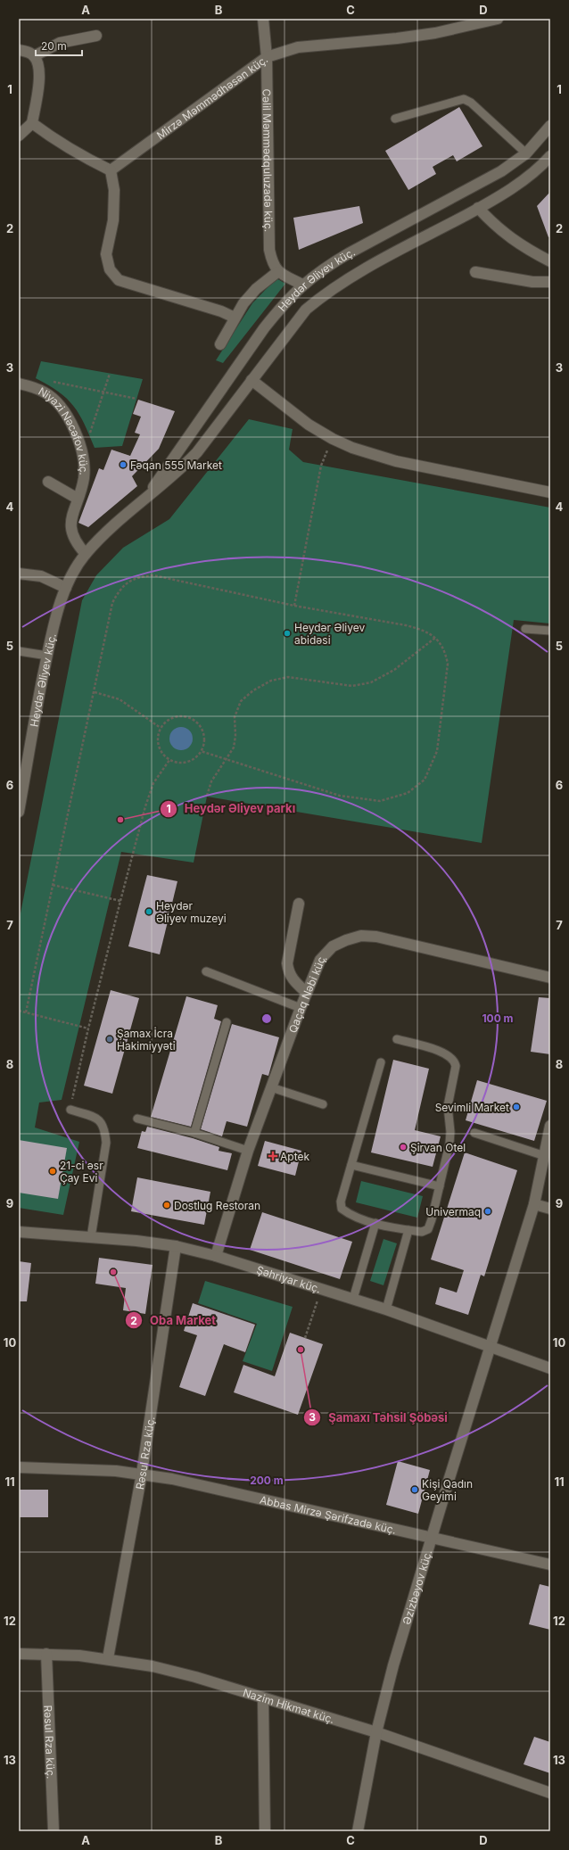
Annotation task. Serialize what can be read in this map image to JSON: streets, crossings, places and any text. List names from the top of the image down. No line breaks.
{"streets":{"street":["Mirzə Məmmədhəsən küç.","Cəlil Məmmədquluzadə küç.","Heydər Əliyev küç.","Niyazi Nəcəfov küç.","Qaçaq Nəbi küç.","Şəhriyar küç.","Rəsul Rza küç.","Abbas Mirzə Şərifzadə küç.","Əzizbəyov küç.","Nazim Hikmət küç."]},"crossings":[["Mirzə Məmmədhəsən küç.","Cəlil Məmmədquluzadə küç."],["Heydər Əliyev küç.","Niyazi Nəcəfov küç."],["Qaçaq Nəbi küç.","Şəhriyar küç."],["Şəhriyar küç.","Rəsul Rza küç."],["Şəhriyar küç.","Əzizbəyov küç."],["Rəsul Rza küç.","Abbas Mirzə Şərifzadə küç."],["Rəsul Rza küç.","Nazim Hikmət küç."],["Abbas Mirzə Şərifzadə küç.","Əzizbəyov küç."],["Əzizbəyov küç.","Nazim Hikmət küç."]],"places":{"other":["Fəqan 555 Market","Heydər Əliyev abidəsi","Heydər Əliyev parkı","Heydər Əliyev muzeyi","Şamax İcra Hakimiyyəti","Sevimli Market","Şirvan Otel","21-ci əsr Çay Evi","Dostlug Restoran","Univermaq","Oba Market","Şamaxı Təhsil Şöbəsi","Kişi Qadın Geyimi"],"health":["Aptek"]},"scale_bar":"20 m","grid":{"columns":["A","B","C","D"],"rows":["1","2","3","4","5","6","7","8","9","10","11","12","13"]},"rings":["100 m","200 m"]}
